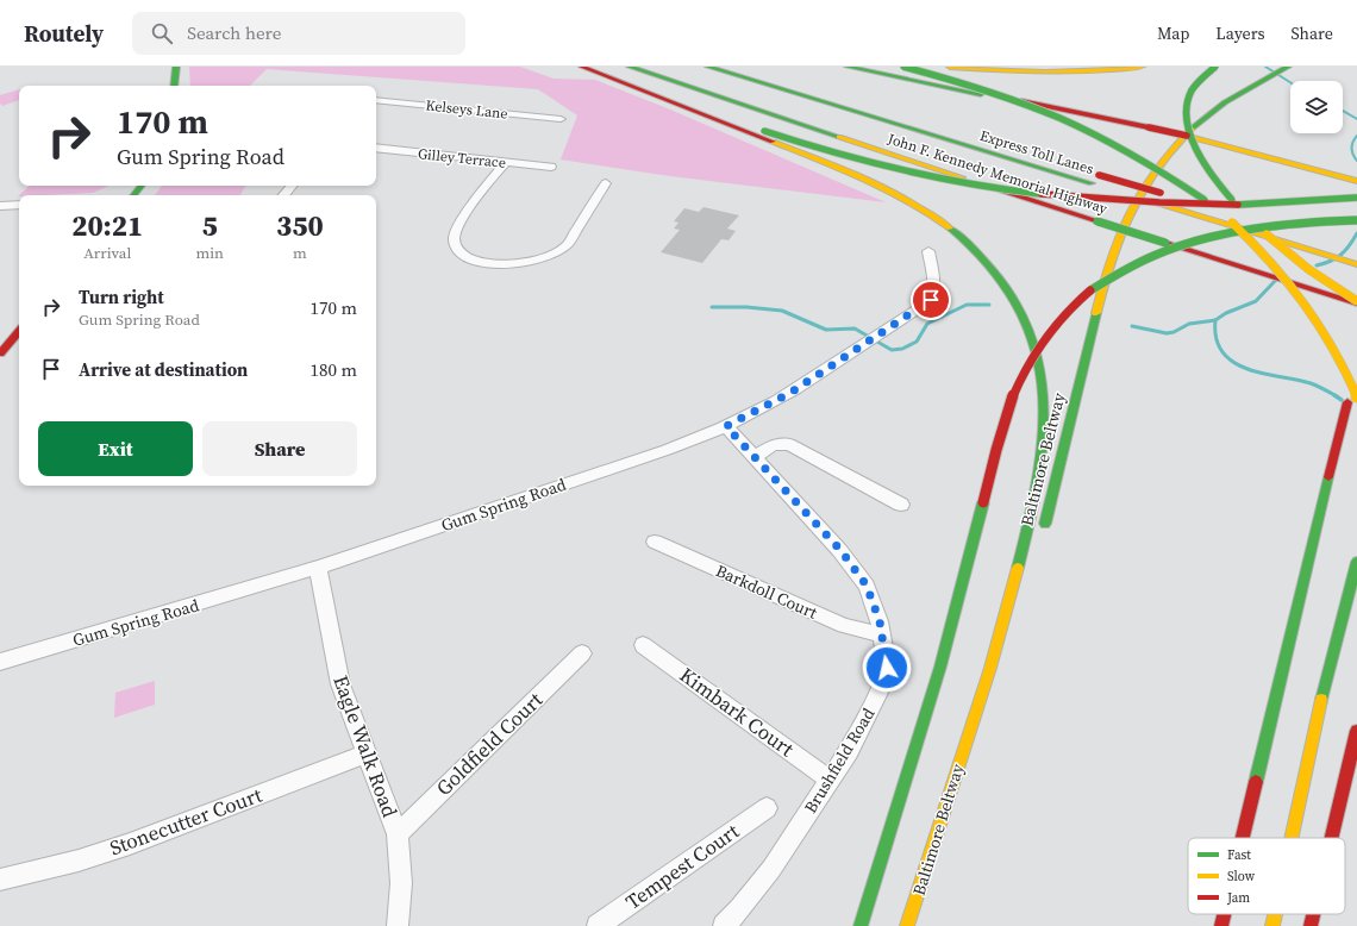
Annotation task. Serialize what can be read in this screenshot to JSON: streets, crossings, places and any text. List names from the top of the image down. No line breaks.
{"streets":{"main road":["Express Toll Lanes","John F. Kennedy Memorial Highway","Baltimore Beltway"],"street":["Kelseys Lane","Gilley Terrace","Gum Spring Road","Barkdoll Court","Kimbark Court","Goldfield Court","Eagle Walk Road","Brushfield Road","Stonecutter Court","Tempest Court"]},"crossings":[["Gum Spring Road","Eagle Walk Road"],["Gum Spring Road","Brushfield Road"],["Barkdoll Court","Brushfield Road"],["Kimbark Court","Brushfield Road"],["Goldfield Court","Eagle Walk Road"],["Eagle Walk Road","Stonecutter Court"]],"legend":["Fast","Slow","Jam"],"page":{"header":"Routely","search":"Search here","nav":["Map","Layers","Share"],"turn":["170 m","Gum Spring Road"],"eta":["20:21","Arrival","5","min","350","m"],"list":[{"name":"Turn right","note":"Gum Spring Road","value":"170 m"},{"name":"Arrive at destination","value":"180 m"}],"buttons":["Exit","Share"]}}
